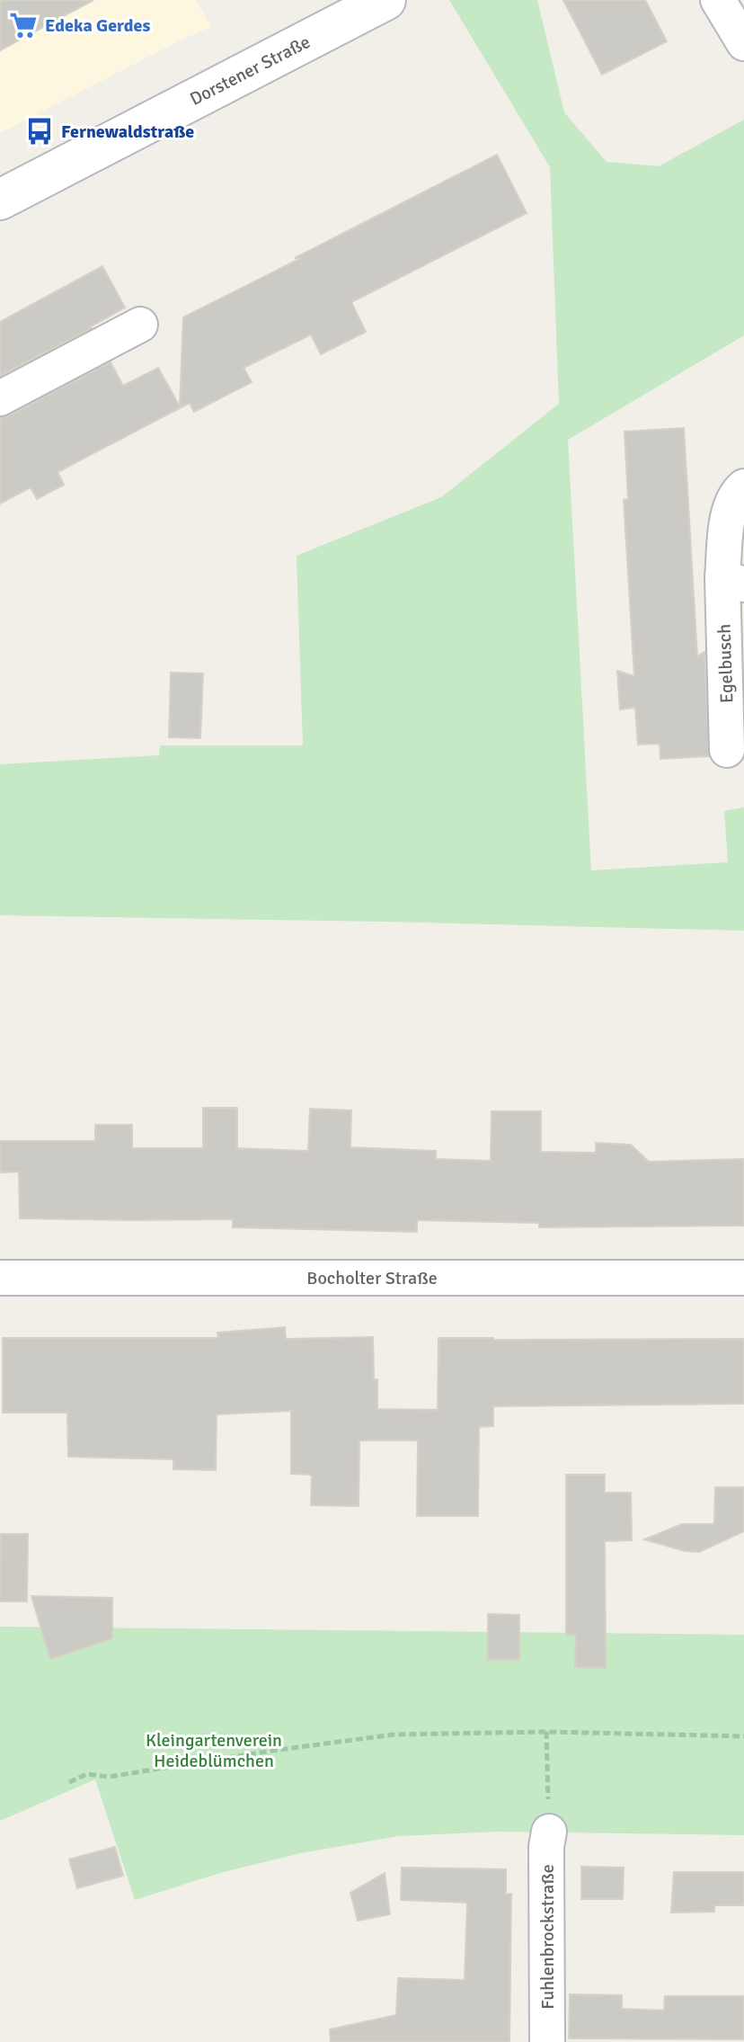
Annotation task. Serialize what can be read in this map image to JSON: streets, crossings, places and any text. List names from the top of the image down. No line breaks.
{"streets":{"main road":["Dorstener Straße"],"street":["Egelbusch","Bocholter Straße","Fuhlenbrockstraße"]},"parks":["Kleingartenverein Heideblümchen"],"places":{"supermarket":["Edeka Gerdes"],"bus stop":["Fernewaldstraße"]}}
